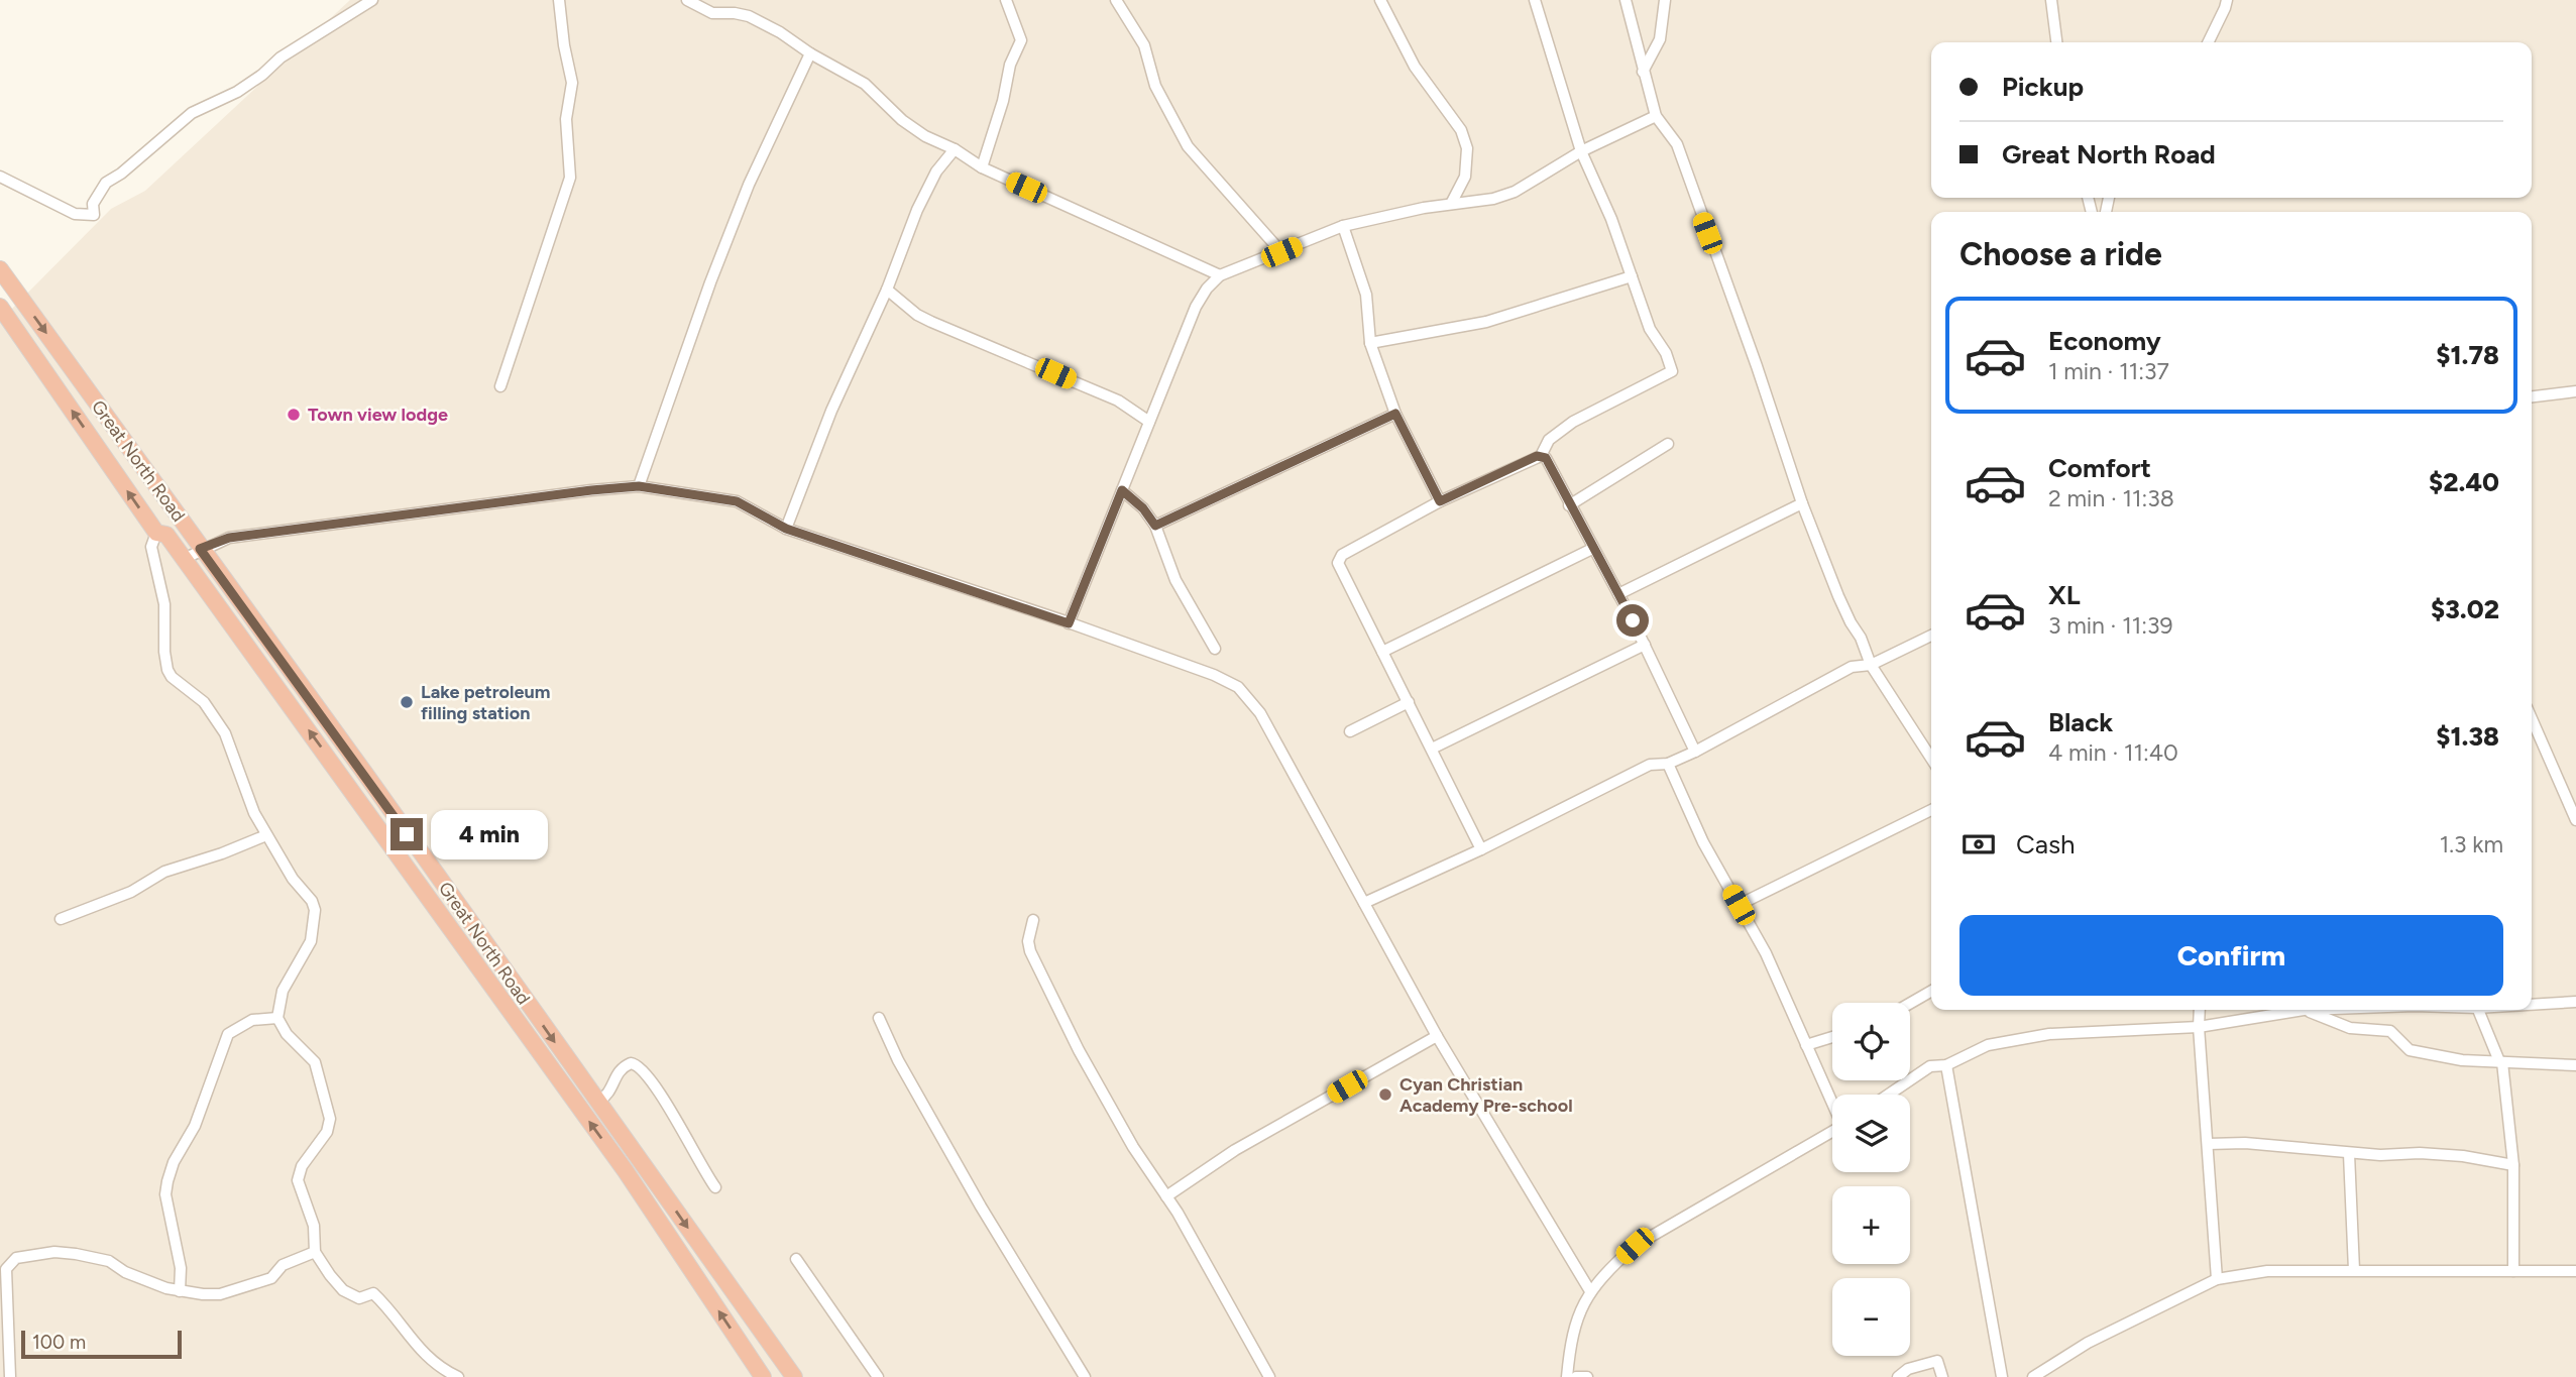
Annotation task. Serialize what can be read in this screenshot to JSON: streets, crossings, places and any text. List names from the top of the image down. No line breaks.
{"streets":{"highway":["Great North Road"]},"places":["Town view lodge","Lake petroleum filling station","Cyan Christian Academy Pre-school"],"scale_bar":"100 m","page":{"banner":["Pickup","Great North Road"],"heading":"Choose a ride","list":[{"name":"Economy","note":"1 min · 11:37","value":"$1.78"},{"name":"Comfort","note":"2 min · 11:38","value":"$2.40"},{"name":"XL","note":"3 min · 11:39","value":"$3.02"},{"name":"Black","note":"4 min · 11:40","value":"$1.38"}],"pay":["Cash","1.3 km"],"bubble":"4 min","buttons":"Confirm","map_buttons":["+","−"],"scale":"100 m"}}
